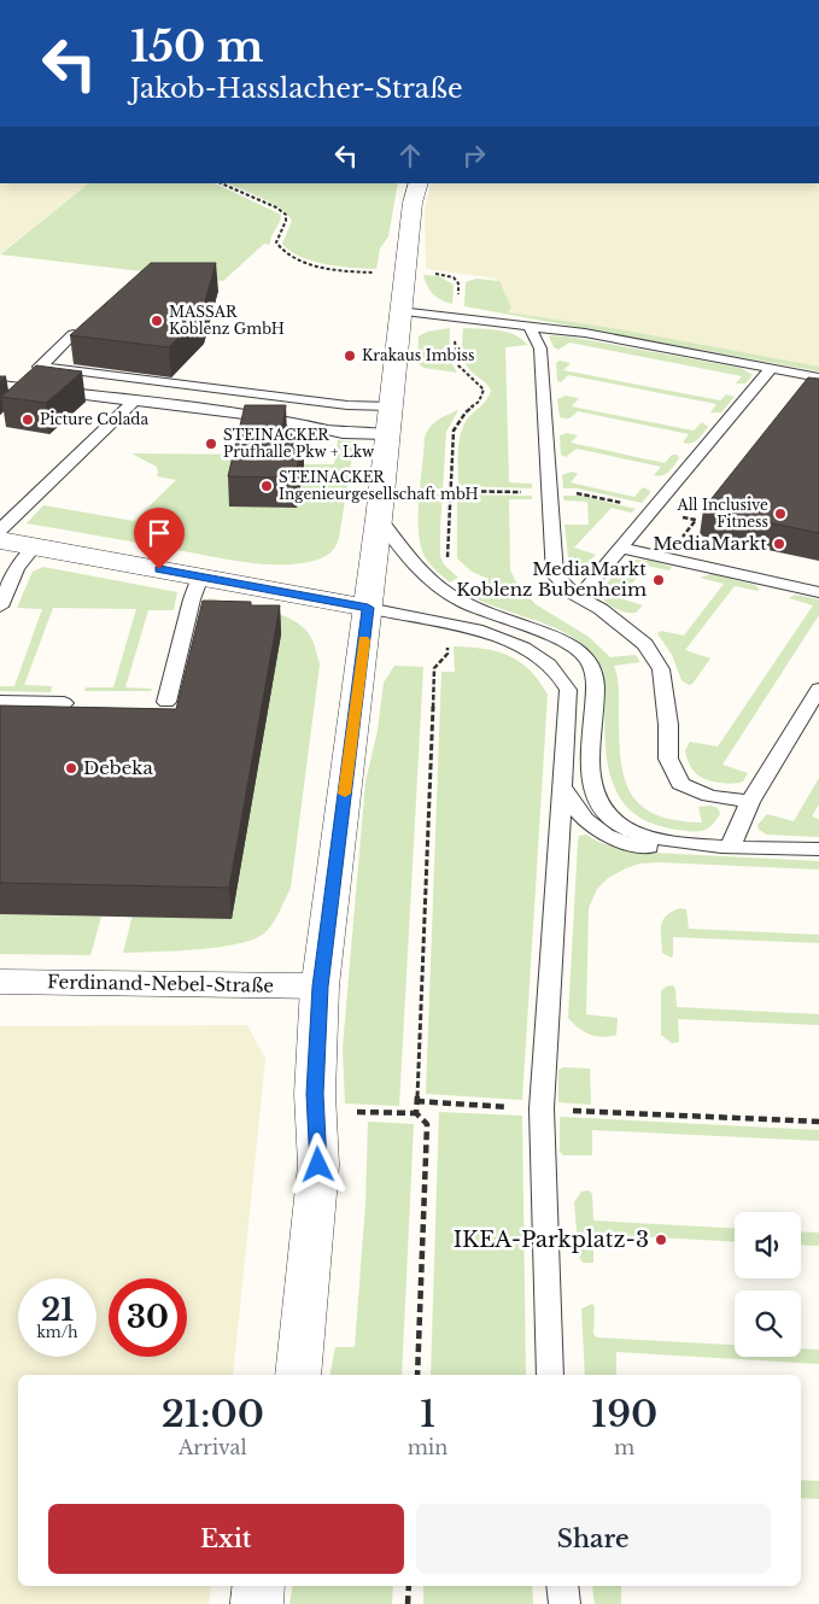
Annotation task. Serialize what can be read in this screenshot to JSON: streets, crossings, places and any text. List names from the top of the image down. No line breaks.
{"streets":{"street":["Ferdinand-Nebel-Straße"]},"places":["MASSAR Koblenz GmbH","Krakaus Imbiss","Picture Colada","STEINACKER Prüfhalle Pkw + Lkw","STEINACKER Ingenieurgesellschaft mbH","All Inclusive Fitness","MediaMarkt","MediaMarkt Koblenz Bubenheim","Debeka","IKEA-Parkplatz-3"],"page":{"turn":["150 m","Jakob-Hasslacher-Straße"],"speed":"21 km/h","limit":"30","eta":["21:00","Arrival","1","min","190","m"],"buttons":["Exit","Share"]}}
